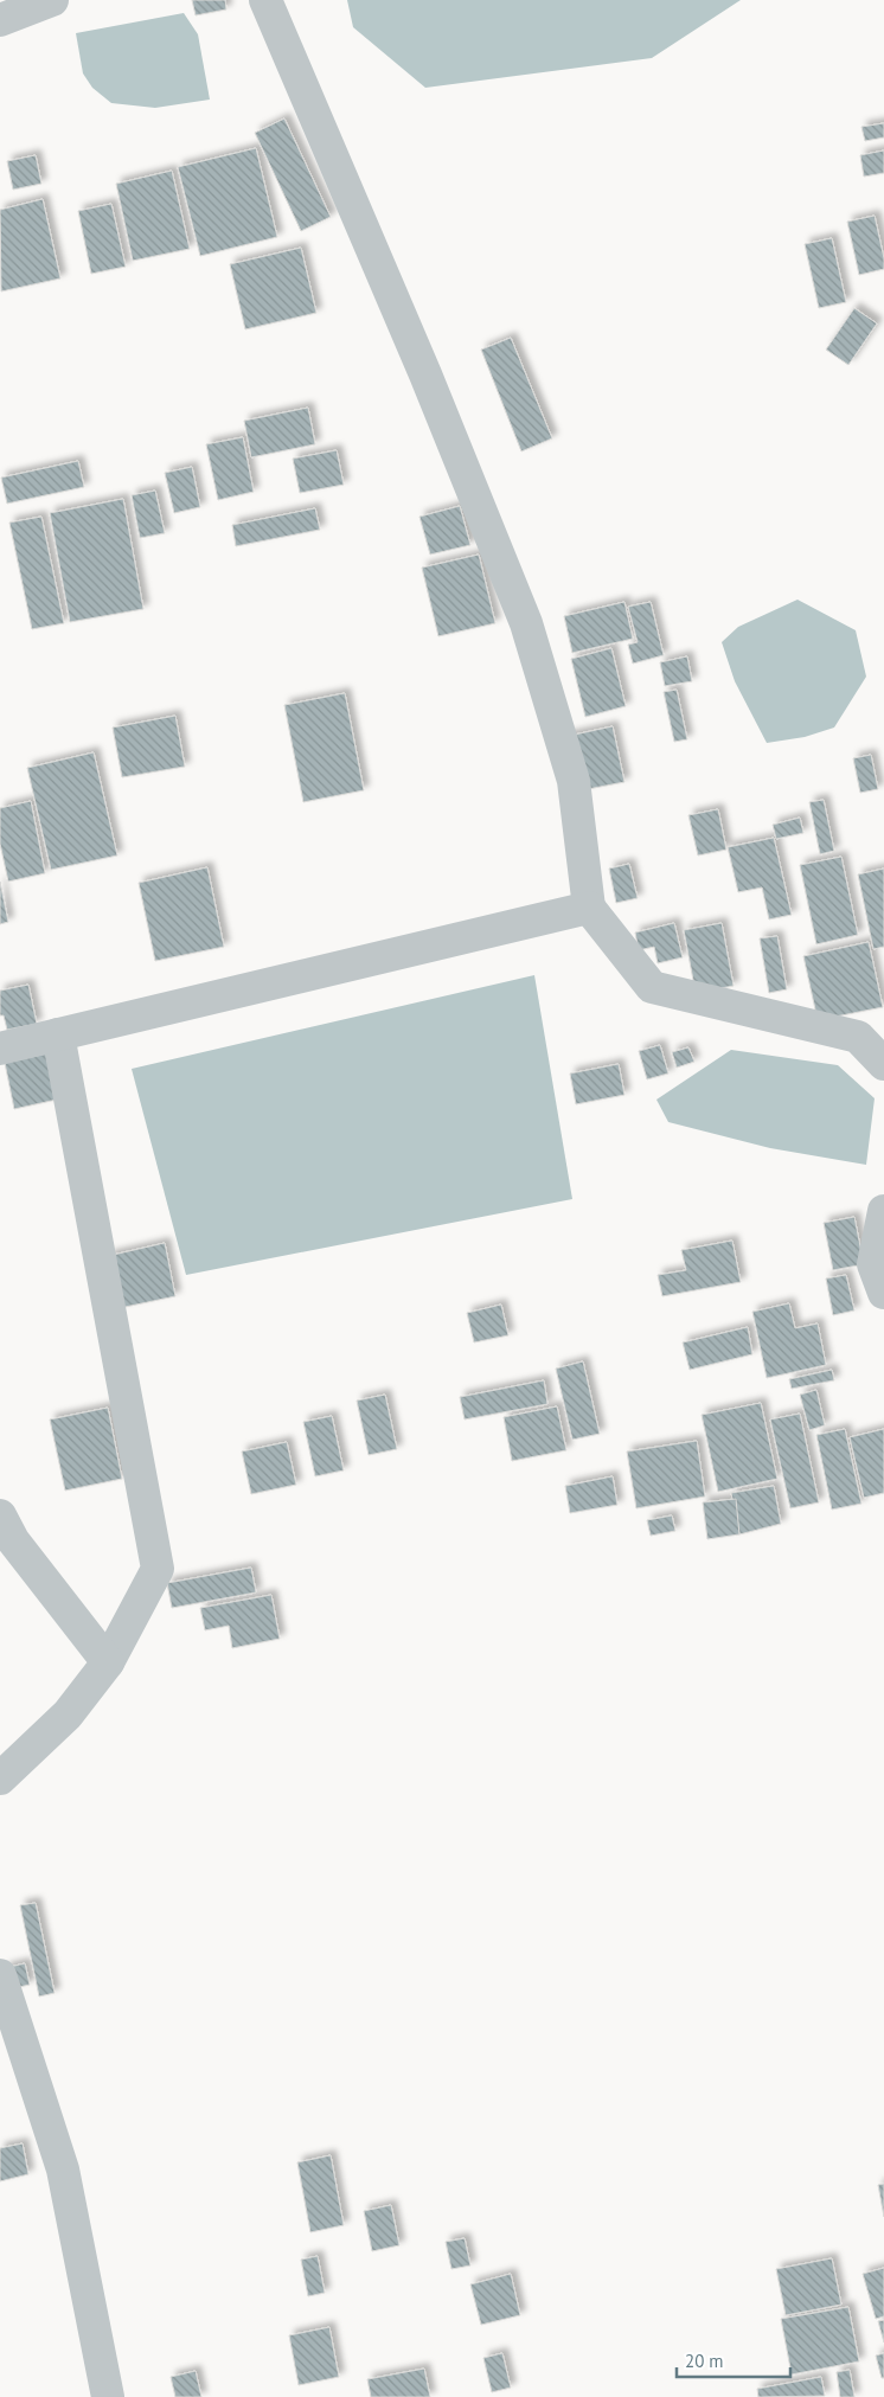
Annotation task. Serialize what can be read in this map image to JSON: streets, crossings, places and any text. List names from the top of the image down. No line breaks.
{"scale_bar":"20 m"}
